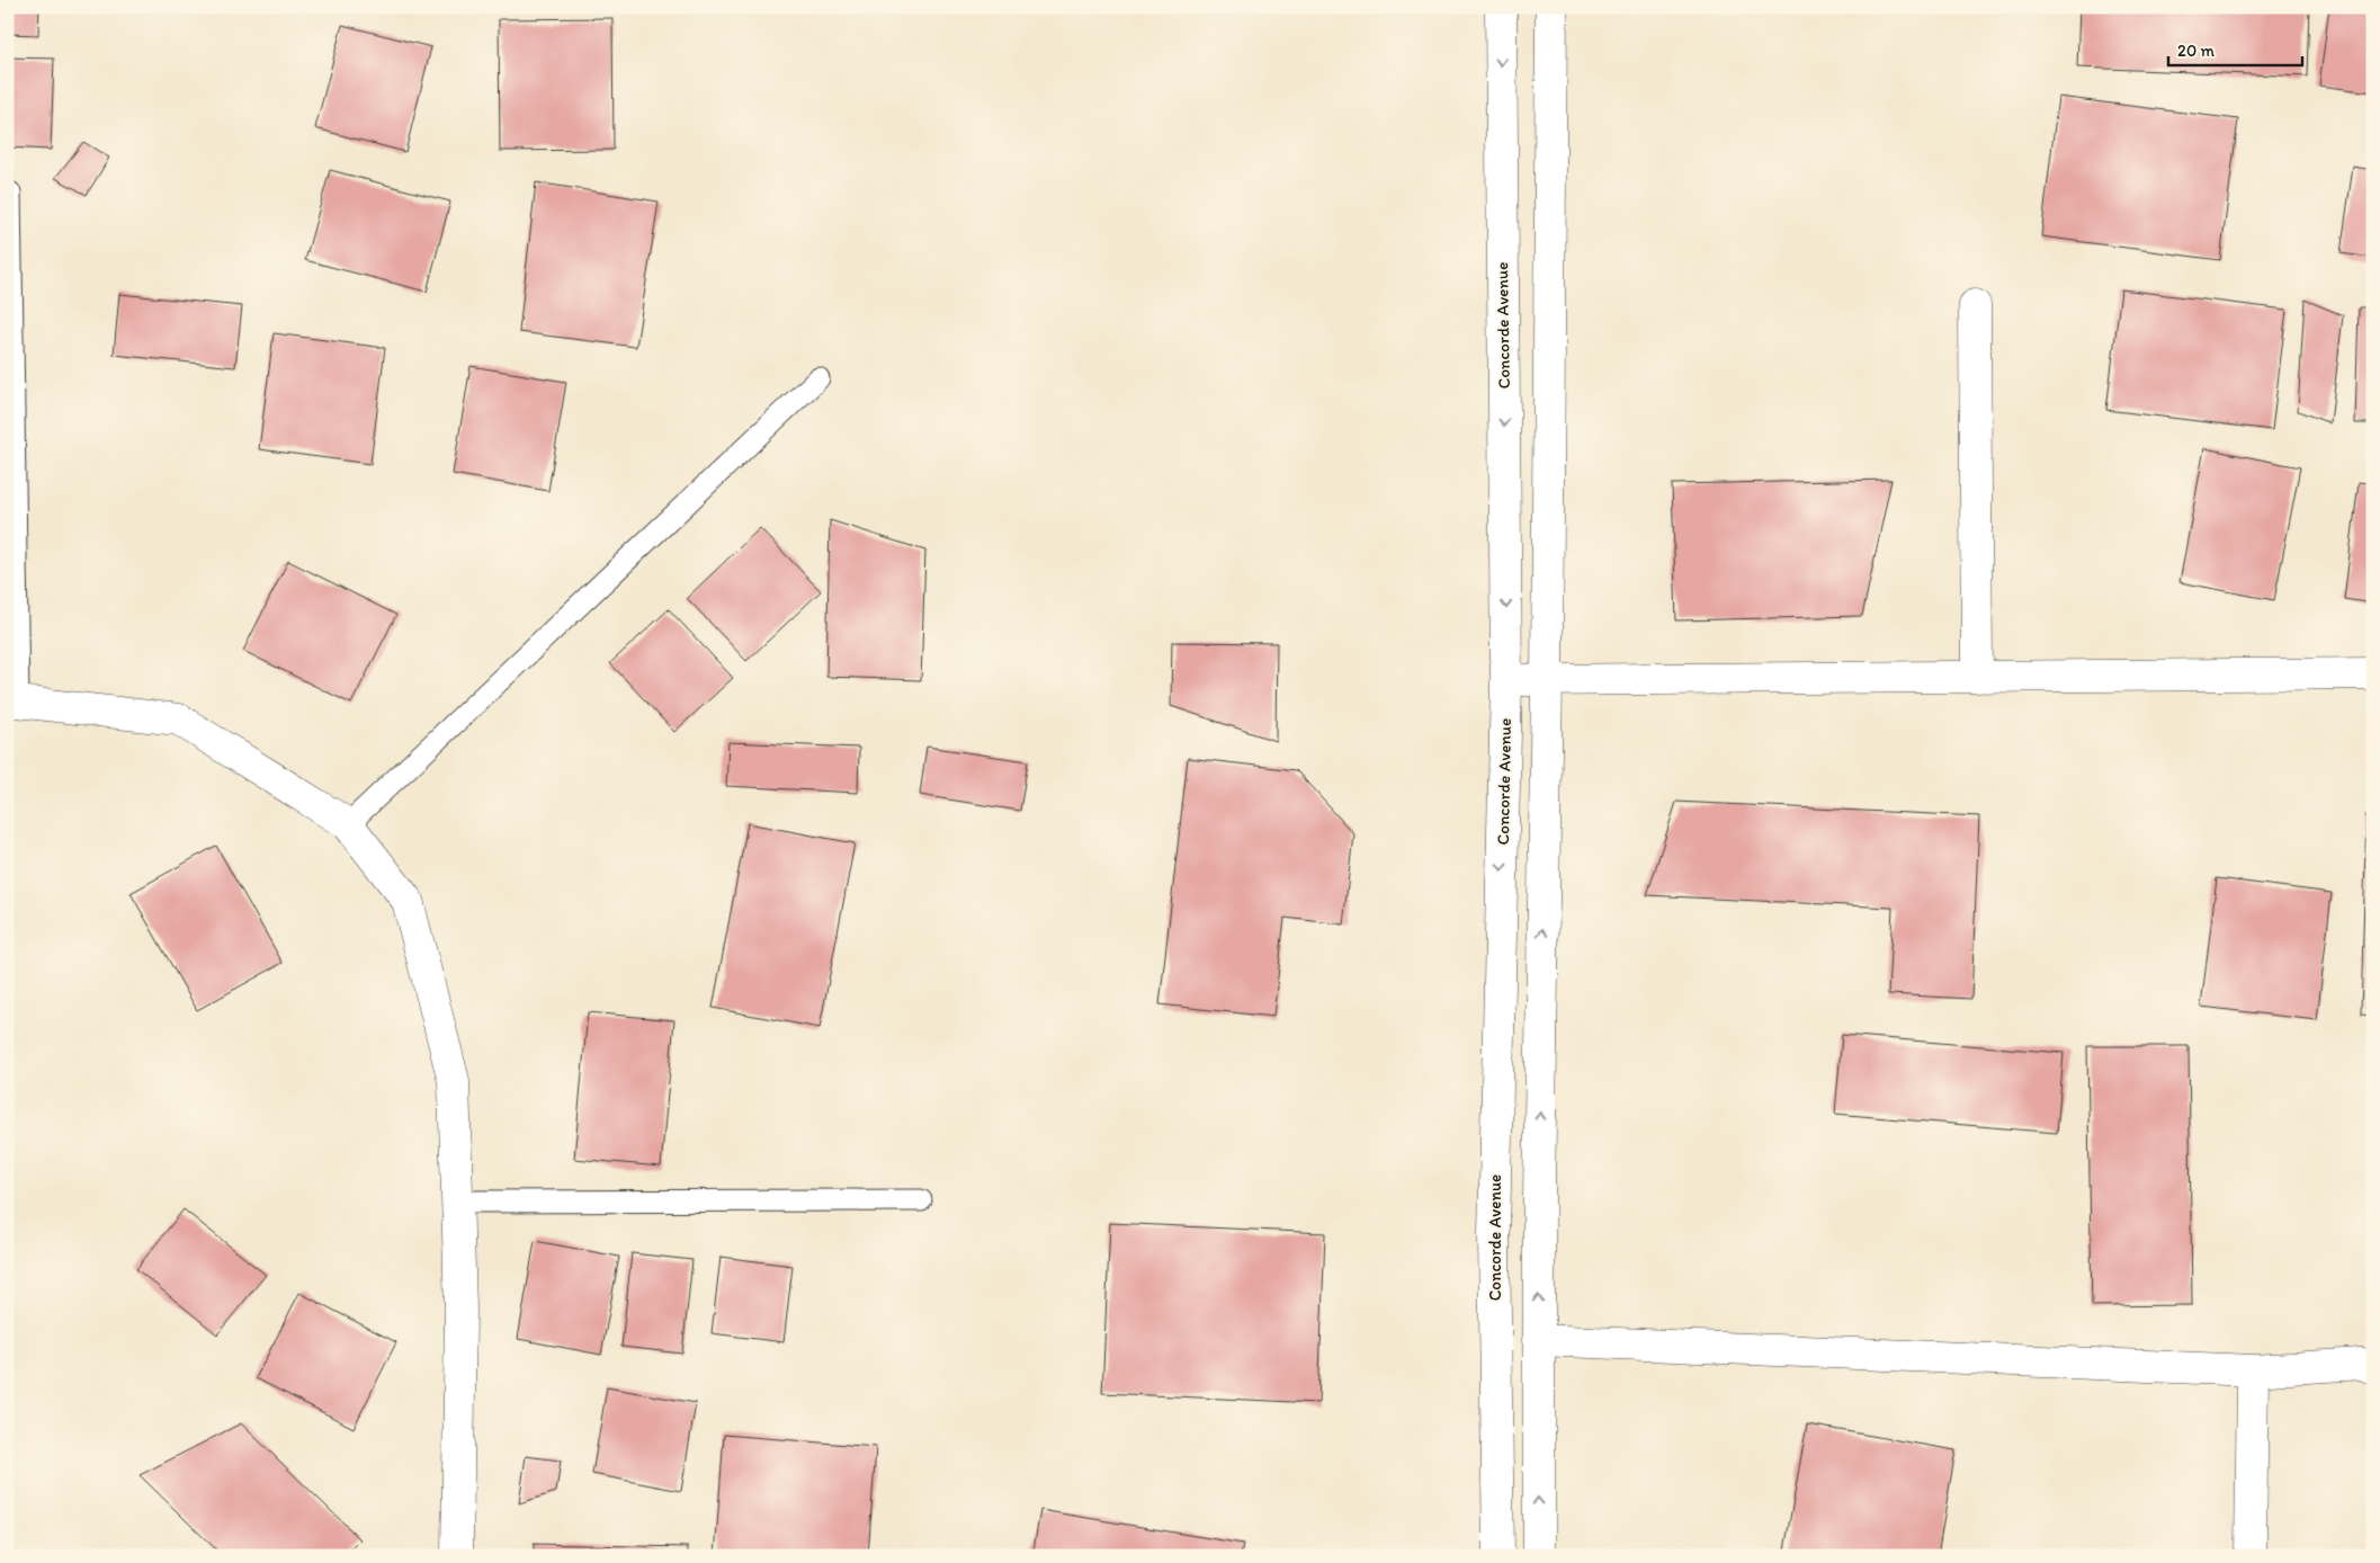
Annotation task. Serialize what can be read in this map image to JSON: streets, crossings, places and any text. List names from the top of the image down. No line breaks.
{"streets":{"street":["Concorde Avenue"]},"scale_bar":"20 m"}
